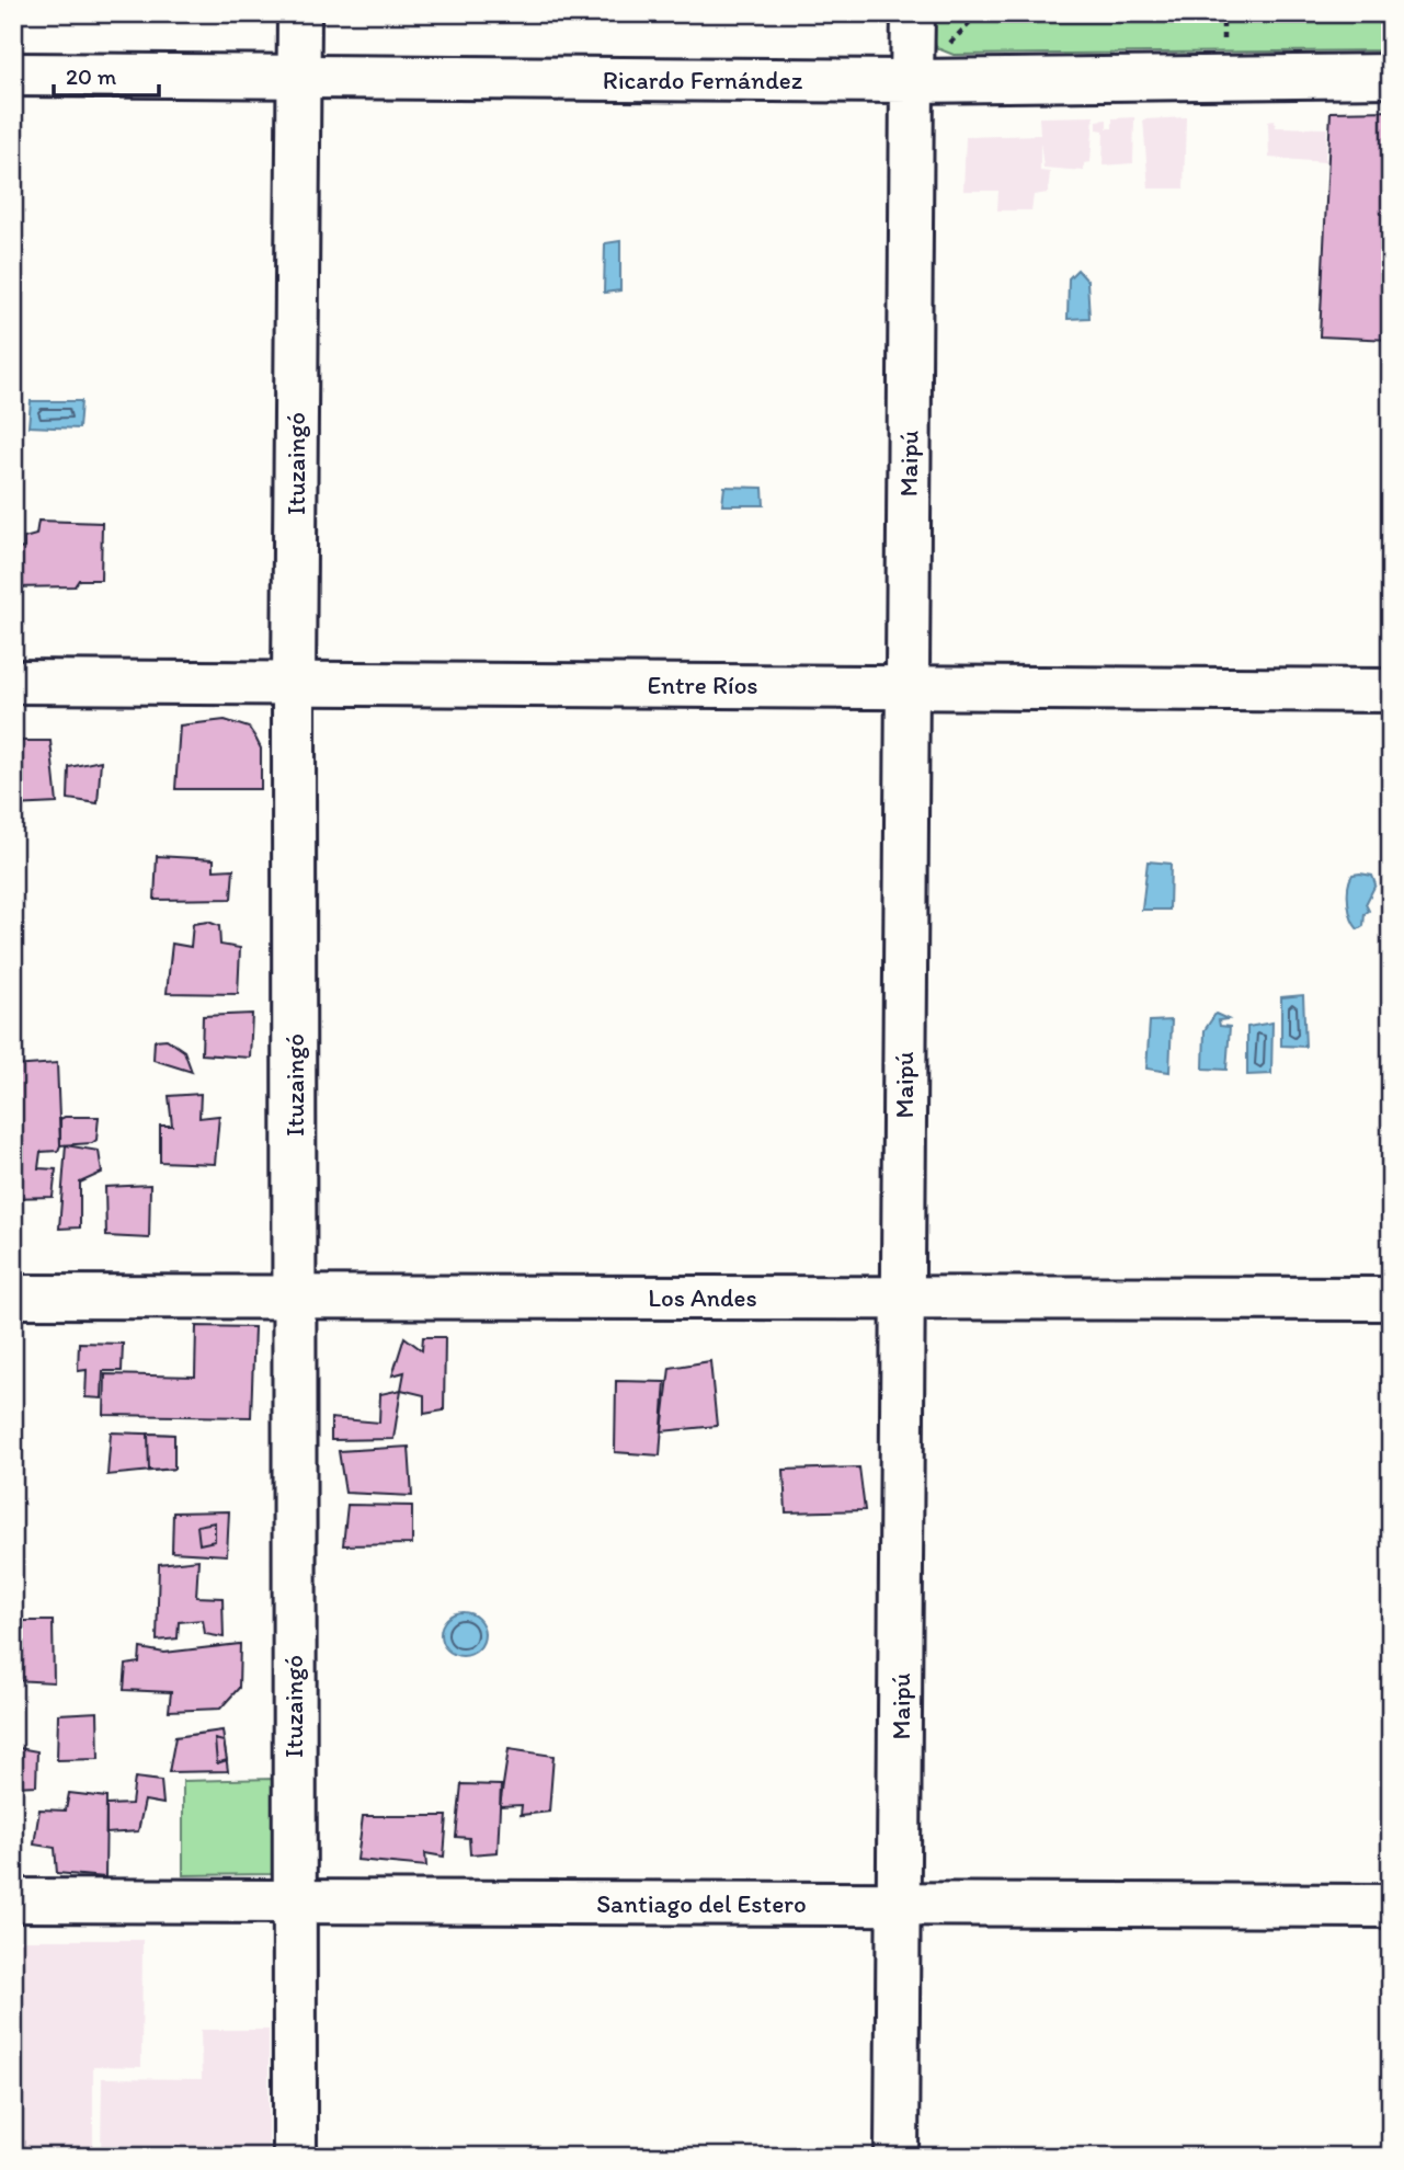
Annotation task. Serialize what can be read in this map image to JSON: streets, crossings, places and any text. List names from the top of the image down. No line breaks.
{"streets":{"street":["Ricardo Fernández","Ituzaingó","Maipú","Entre Ríos","Los Andes","Santiago del Estero"]},"crossings":[["Ricardo Fernández","Ituzaingó"],["Ricardo Fernández","Maipú"],["Ituzaingó","Entre Ríos"],["Ituzaingó","Los Andes"],["Ituzaingó","Santiago del Estero"],["Maipú","Entre Ríos"],["Maipú","Los Andes"],["Maipú","Santiago del Estero"]],"scale_bar":"20 m"}
